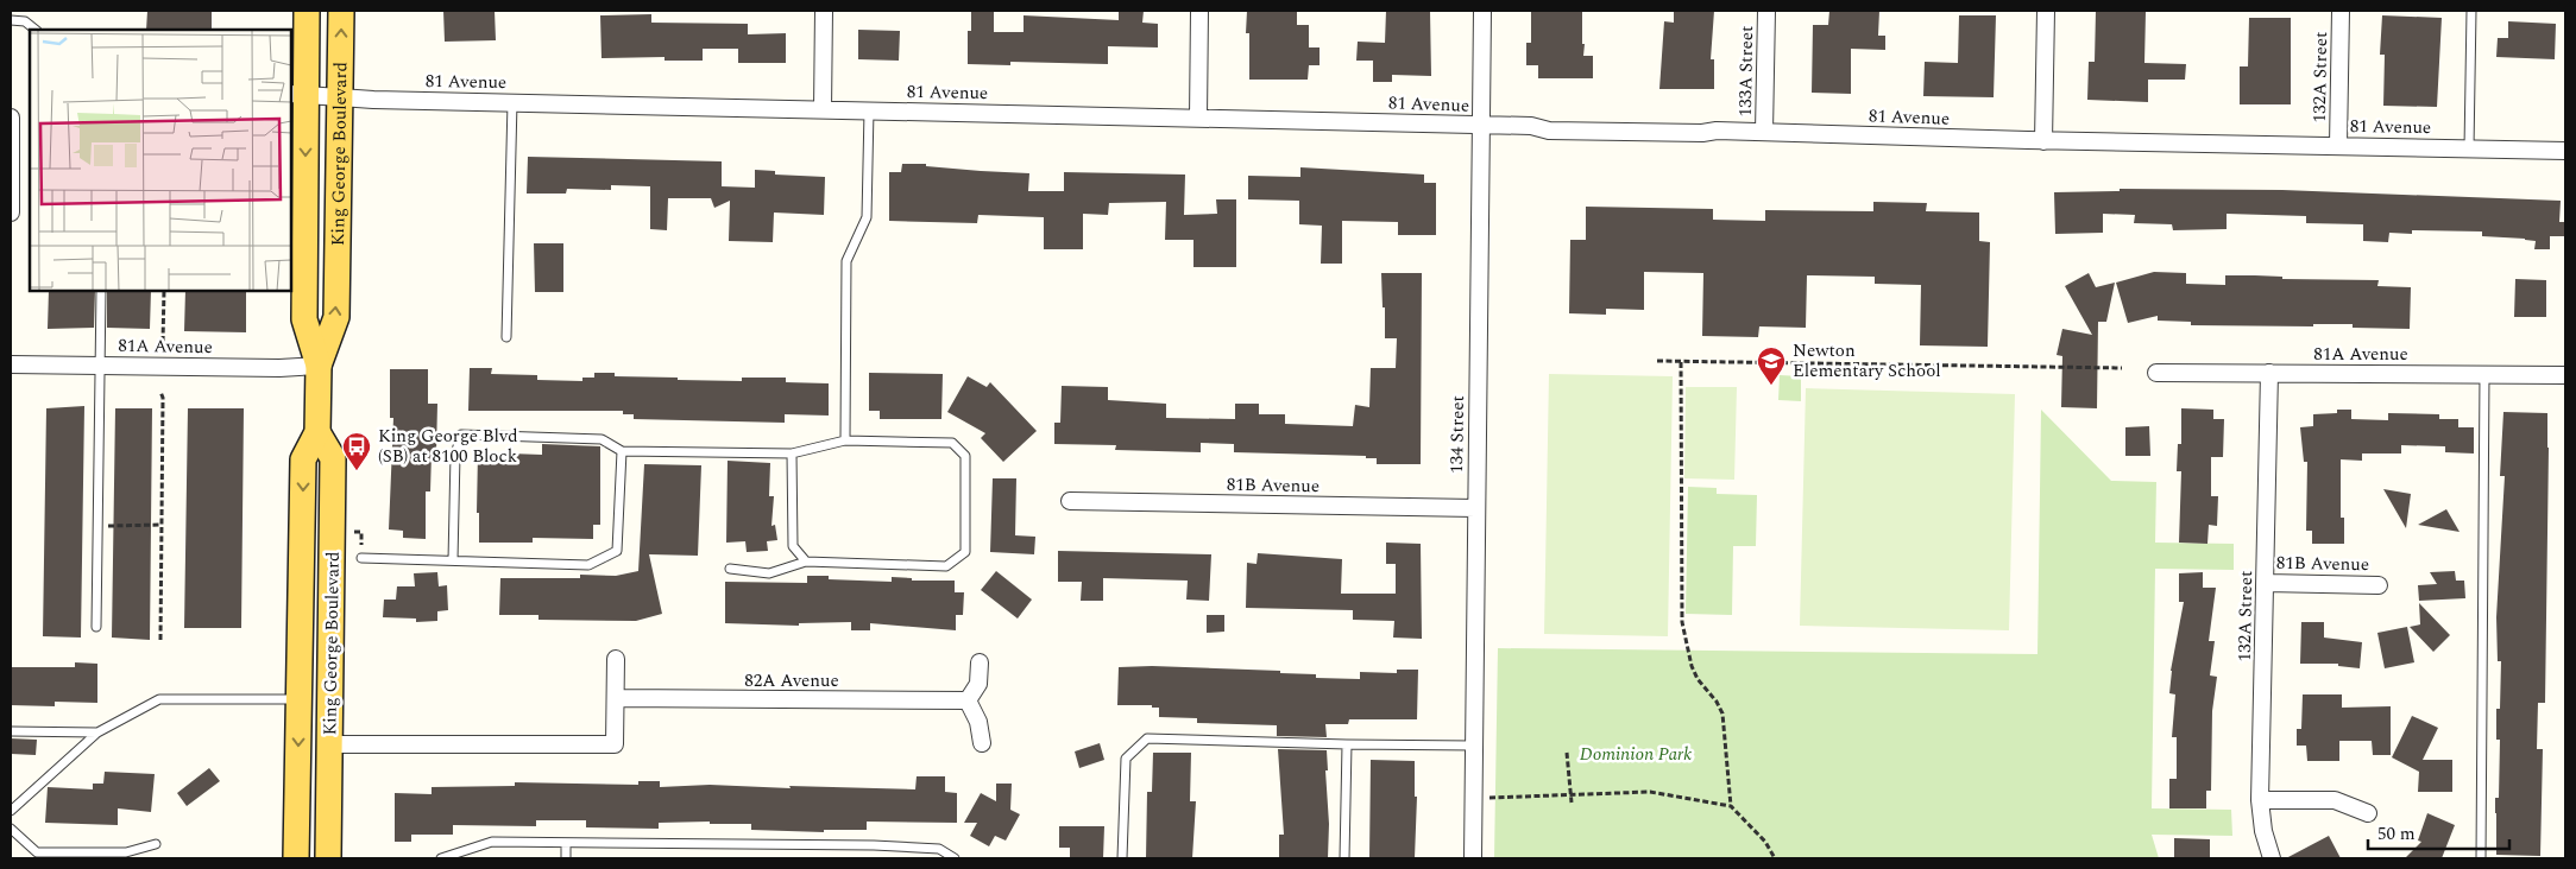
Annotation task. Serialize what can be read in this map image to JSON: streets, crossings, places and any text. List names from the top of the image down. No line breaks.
{"streets":{"main road":["King George Boulevard"],"street":["133A Street","132A Street","81 Avenue","81A Avenue","134 Street","81B Avenue","82A Avenue"]},"crossings":[["133A Street","81 Avenue"],["132A Street","81 Avenue"],["132A Street","81A Avenue"],["132A Street","81B Avenue"],["81 Avenue","King George Boulevard"],["81 Avenue","134 Street"],["King George Boulevard","81A Avenue"],["134 Street","81B Avenue"]],"parks":["Dominion Park"],"places":{"school or university":["Newton Elementary School"],"bus stop":["King George Blvd (SB) at 8100 Block"]},"scale_bar":"50 m"}
